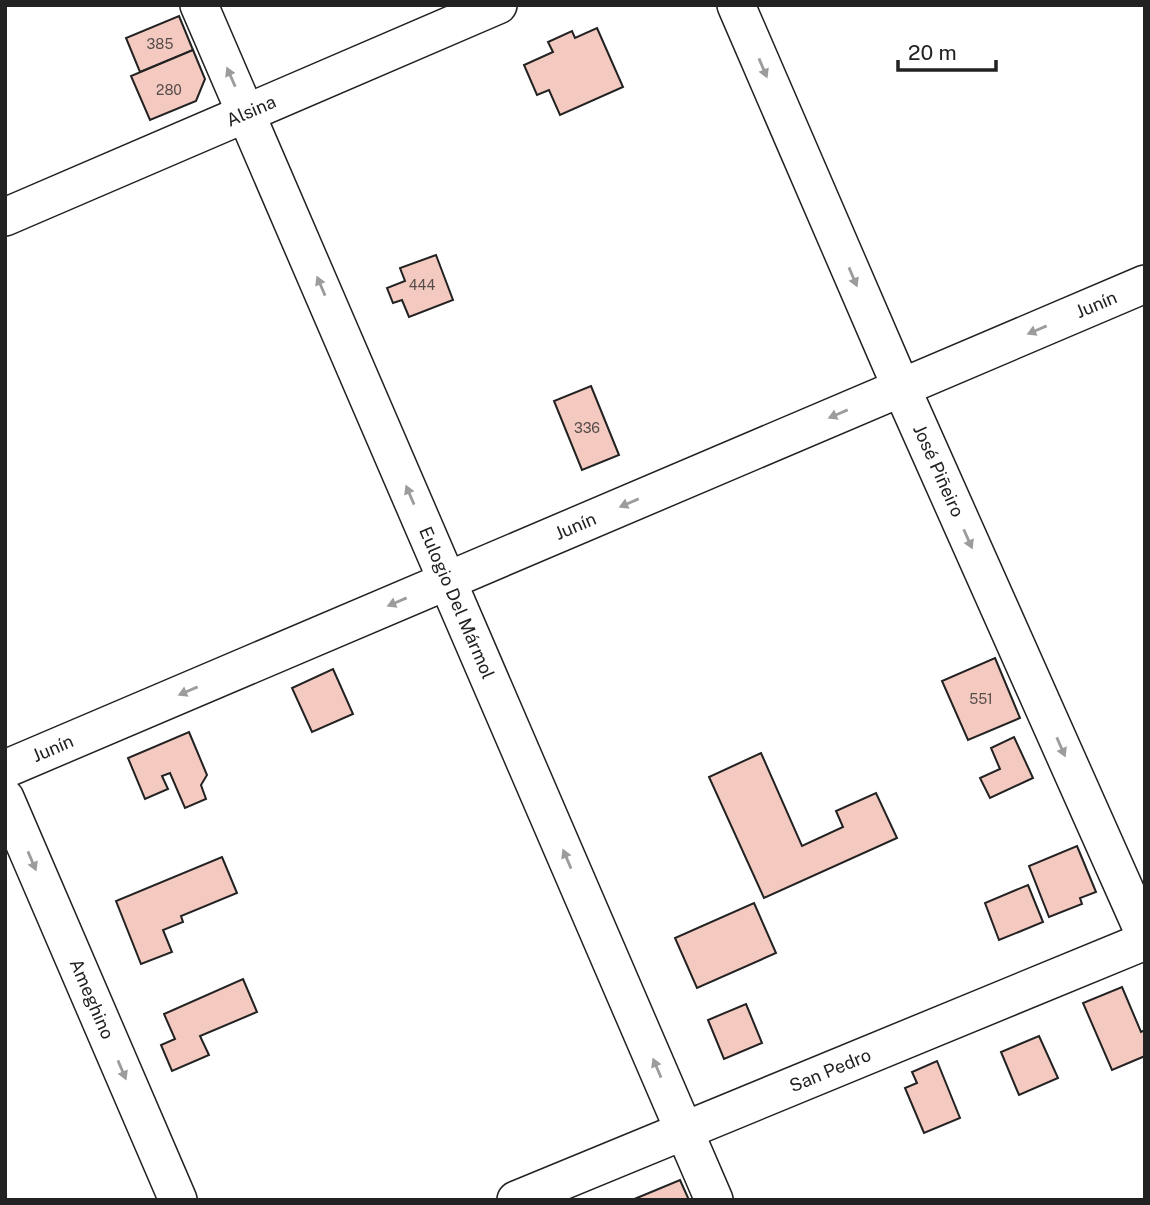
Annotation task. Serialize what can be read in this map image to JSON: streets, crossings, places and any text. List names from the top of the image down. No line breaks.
{"streets":{"street":["Alsina","Junín","José Piñeiro","Eulogio Del Mármol","Ameghino","San Pedro"]},"crossings":[["Alsina","Eulogio Del Mármol"],["Junín","José Piñeiro"],["Junín","Eulogio Del Mármol"],["Eulogio Del Mármol","San Pedro"]],"one_way":["Junín","José Piñeiro","Eulogio Del Mármol","Ameghino"],"house_numbers":["385","280","444","336","551"],"scale_bar":"20 m"}
